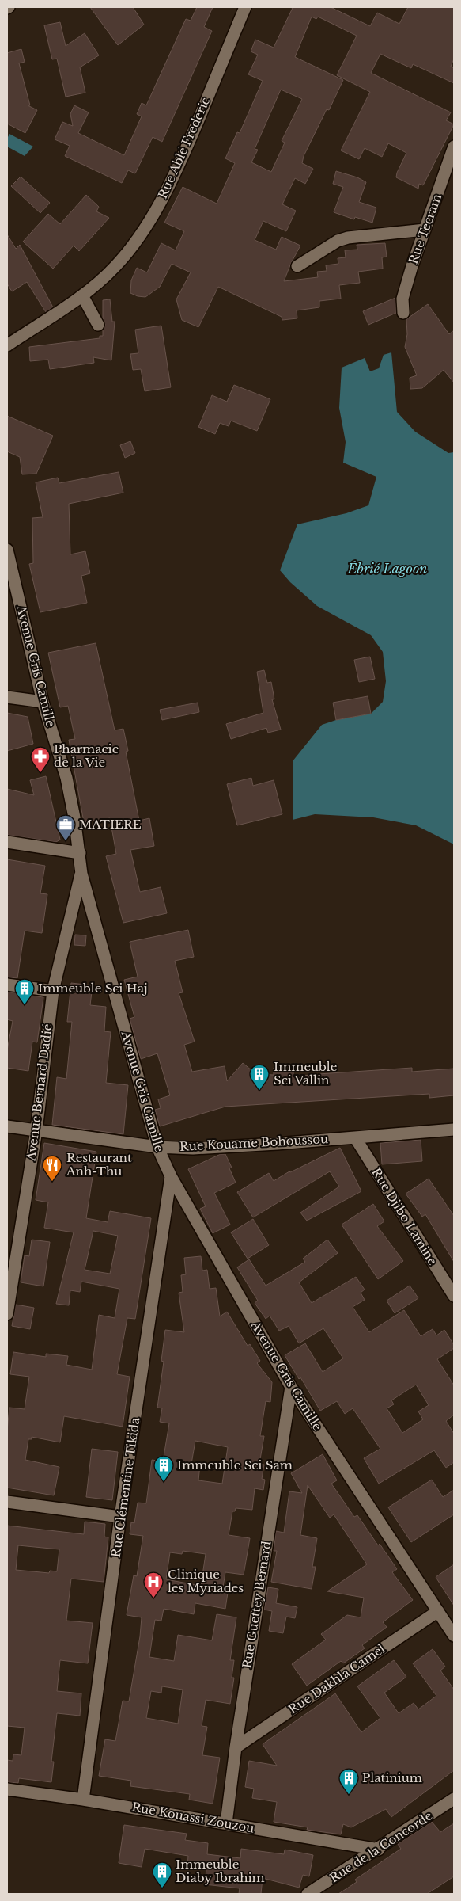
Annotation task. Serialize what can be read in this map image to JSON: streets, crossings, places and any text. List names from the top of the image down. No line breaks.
{"streets":{"street":["Rue Ablé Frederic","Rue Tecram","Avenue Gris Camille","Avenue Bernard Dadié","Rue Kouame Bohoussou","Rue Djibo Lamine","Rue Clémentine Tikida","Rue Guettey Bernard","Rue Dakhla Camel","Rue Kouassi Zouzou","Rue de la Concorde"]},"crossings":[["Avenue Gris Camille","Avenue Bernard Dadié"],["Avenue Gris Camille","Rue Kouame Bohoussou"],["Avenue Gris Camille","Rue Clémentine Tikida"],["Avenue Gris Camille","Rue Guettey Bernard"],["Avenue Gris Camille","Rue Dakhla Camel"],["Avenue Bernard Dadié","Rue Kouame Bohoussou"],["Rue Kouame Bohoussou","Rue Djibo Lamine"],["Rue Clémentine Tikida","Rue Kouassi Zouzou"],["Rue Guettey Bernard","Rue Dakhla Camel"],["Rue Guettey Bernard","Rue Kouassi Zouzou"],["Rue Kouassi Zouzou","Rue de la Concorde"]],"water":["Ébrié Lagoon"],"places":{"pharmacy":["Pharmacie de la Vie"],"office":["MATIERE"],"building":["Immeuble Sci Haj","Immeuble Sci Vallin","Immeuble Sci Sam","Platinium","Immeuble Diaby Ibrahim"],"restaurant":["Restaurant Anh-Thu"],"hospital":["Clinique les Myriades"]}}
